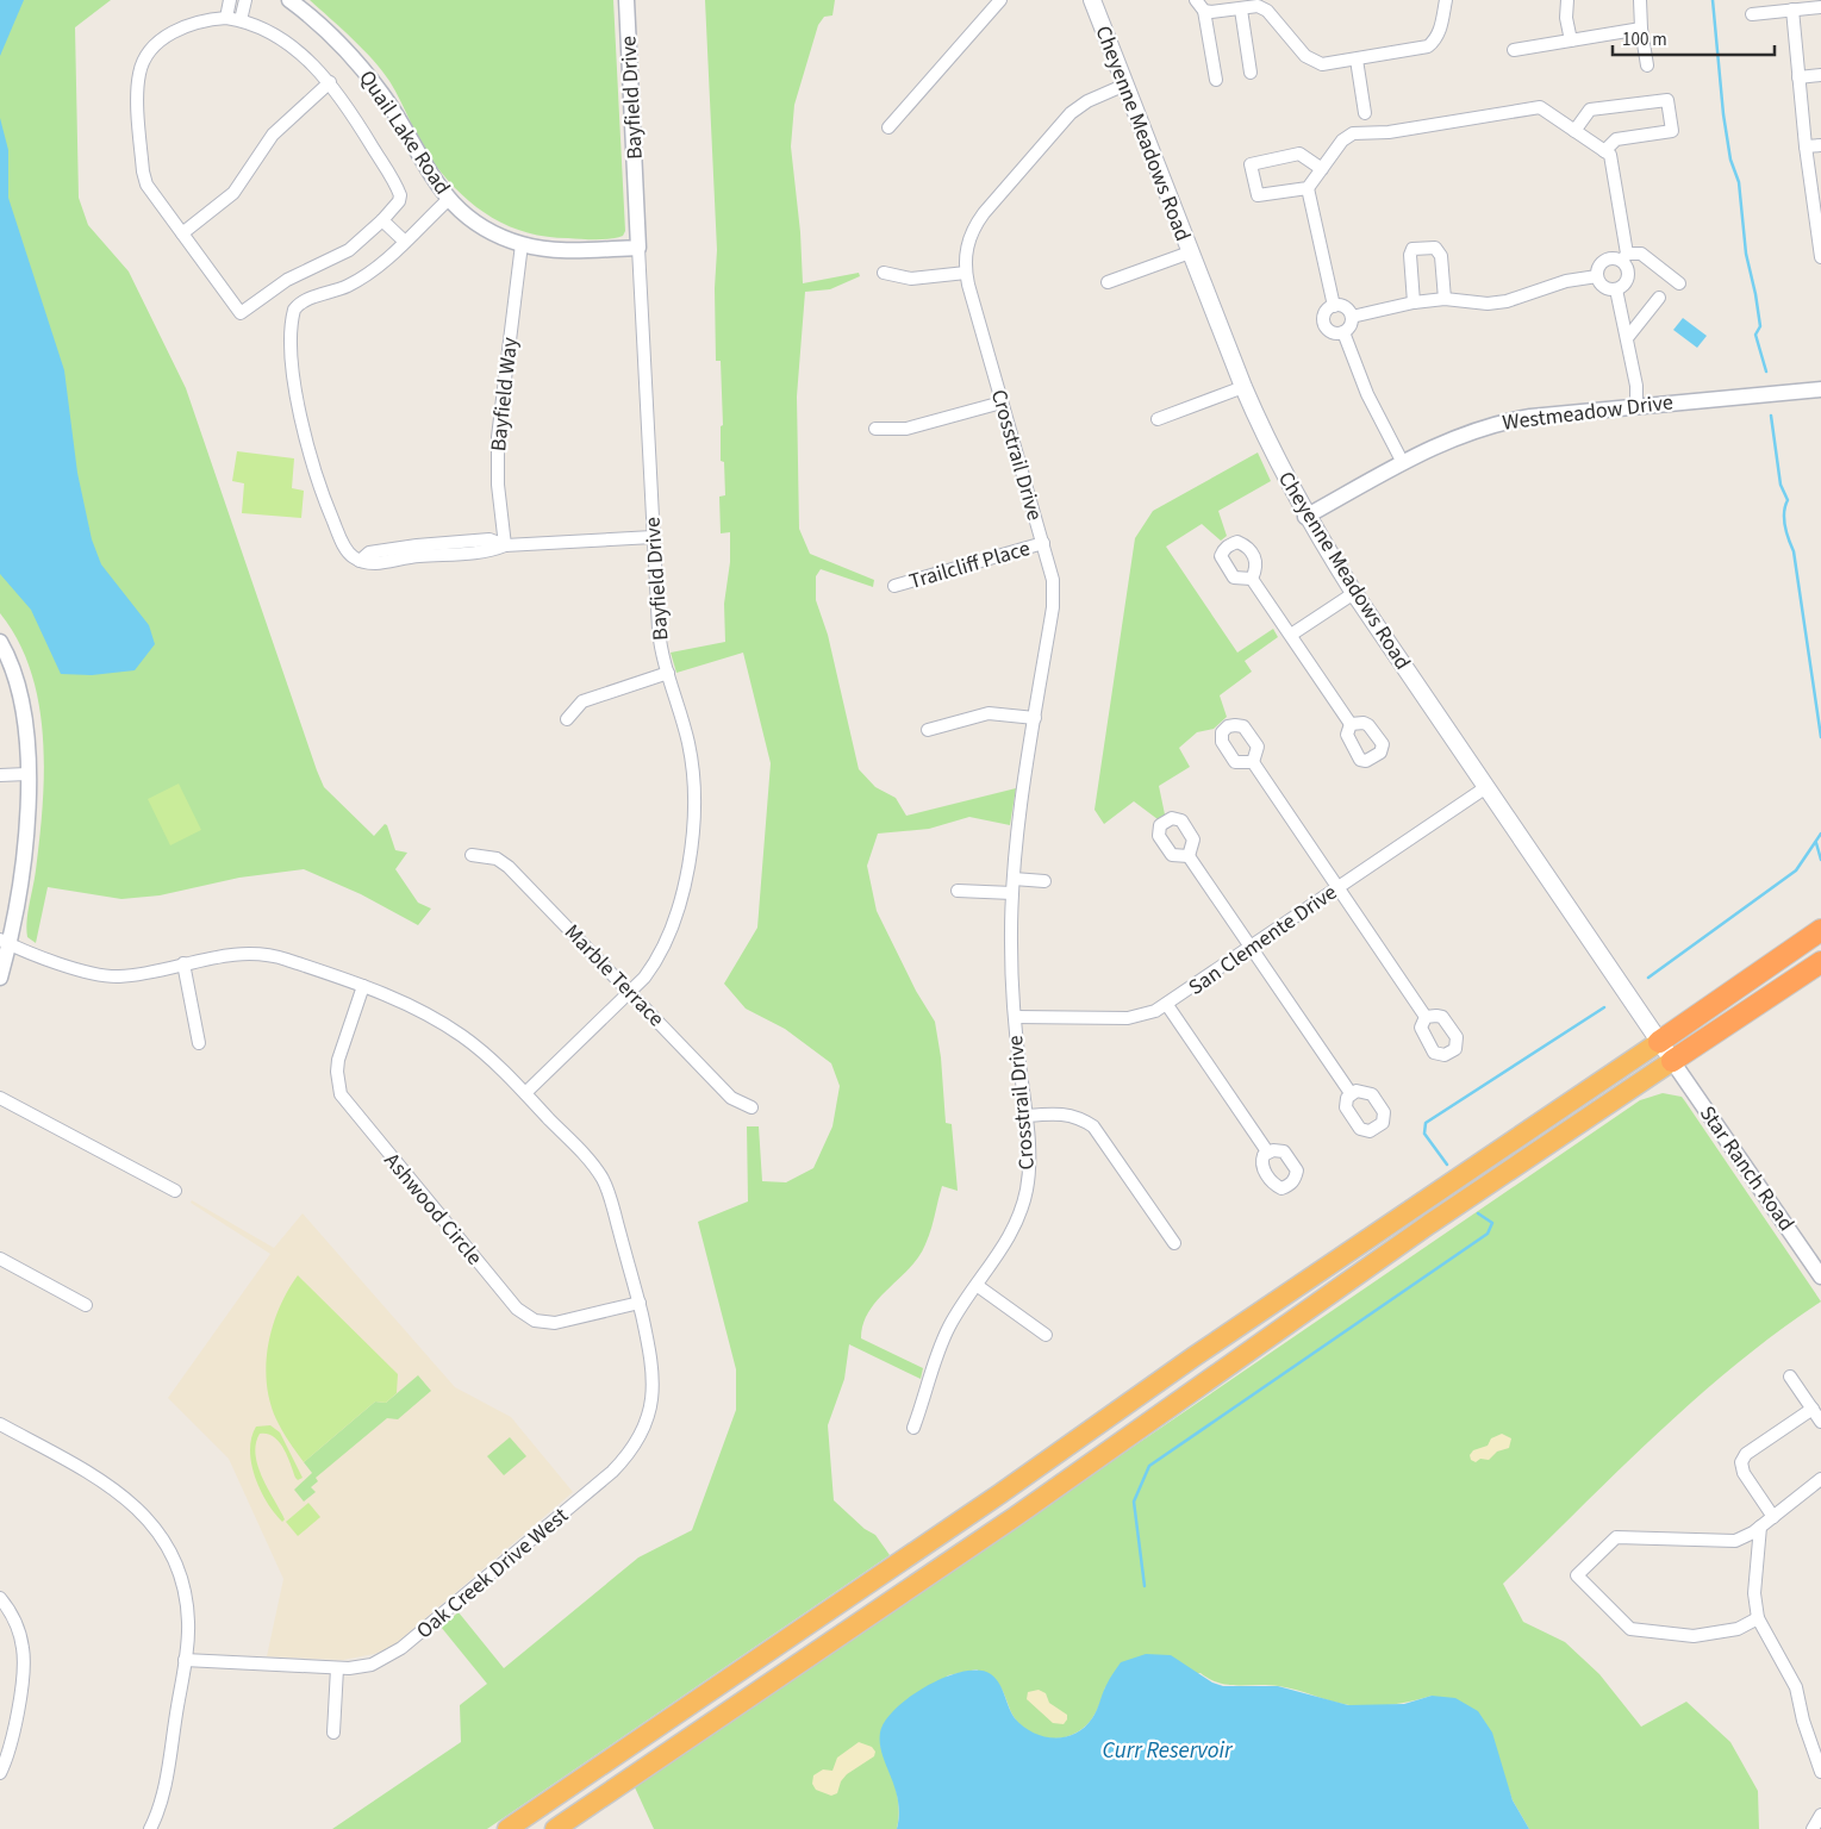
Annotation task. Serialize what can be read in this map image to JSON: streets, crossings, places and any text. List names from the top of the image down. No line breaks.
{"streets":{"main road":["Cheyenne Meadows Road"],"street":["Bayfield Drive","Quail Lake Road","Bayfield Way","Westmeadow Drive","Crosstrail Drive","Trailcliff Place","San Clemente Drive","Marble Terrace","Star Ranch Road","Ashwood Circle","Oak Creek Drive West"]},"crossings":[["Bayfield Drive","Quail Lake Road"],["Bayfield Drive","Marble Terrace"],["Bayfield Drive","Oak Creek Drive West"],["Quail Lake Road","Bayfield Way"],["Cheyenne Meadows Road","Westmeadow Drive"],["Cheyenne Meadows Road","Crosstrail Drive"],["Cheyenne Meadows Road","San Clemente Drive"],["Cheyenne Meadows Road","Star Ranch Road"],["Crosstrail Drive","Trailcliff Place"],["Crosstrail Drive","San Clemente Drive"],["Ashwood Circle","Oak Creek Drive West"]],"water":["Curr Reservoir"],"scale_bar":"100 m"}
